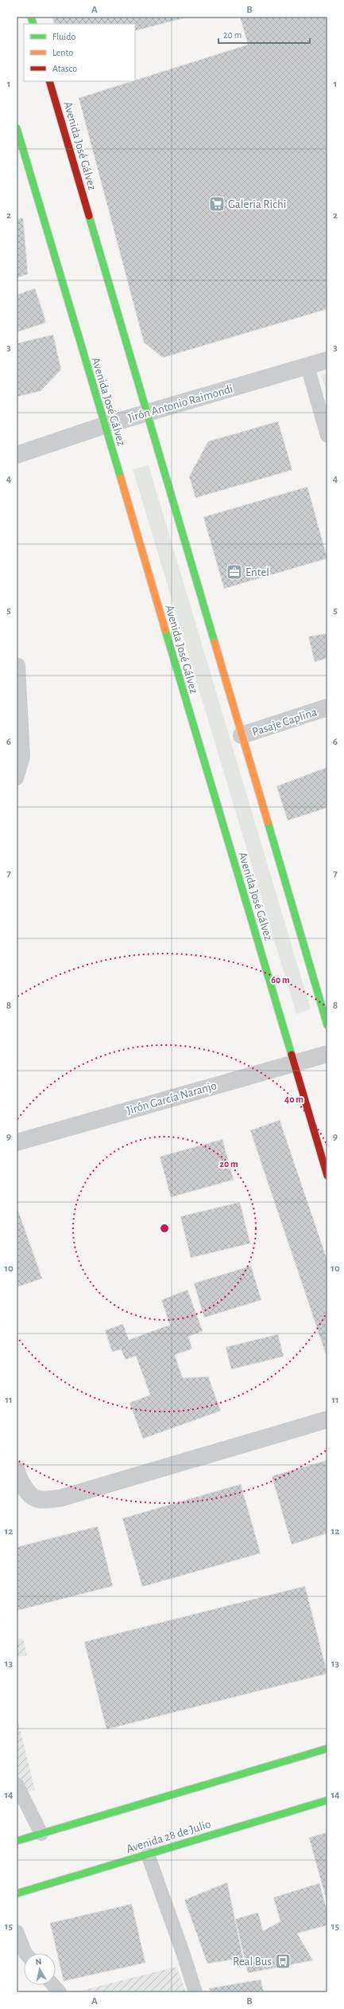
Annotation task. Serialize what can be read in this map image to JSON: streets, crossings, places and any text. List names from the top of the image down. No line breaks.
{"streets":{"street":["Avenida José Gálvez","Jirón Antonio Raimondi","Pasaje Caplina","Jirón García Naranjo","Avenida 28 de Julio"]},"crossings":[["Avenida José Gálvez","Jirón Antonio Raimondi"],["Avenida José Gálvez","Pasaje Caplina"],["Avenida José Gálvez","Jirón García Naranjo"]],"places":{"supermarket":["Galeria Richi"],"office":["Entel"],"bus stop":["Real Bus"]},"legend":["Fluido","Lento","Atasco"],"scale_bar":"20 m","north":"top","grid":{"columns":["A","B"],"rows":["1","2","3","4","5","6","7","8","9","10","11","12","13","14","15"]},"rings":["60 m","40 m","20 m"]}
